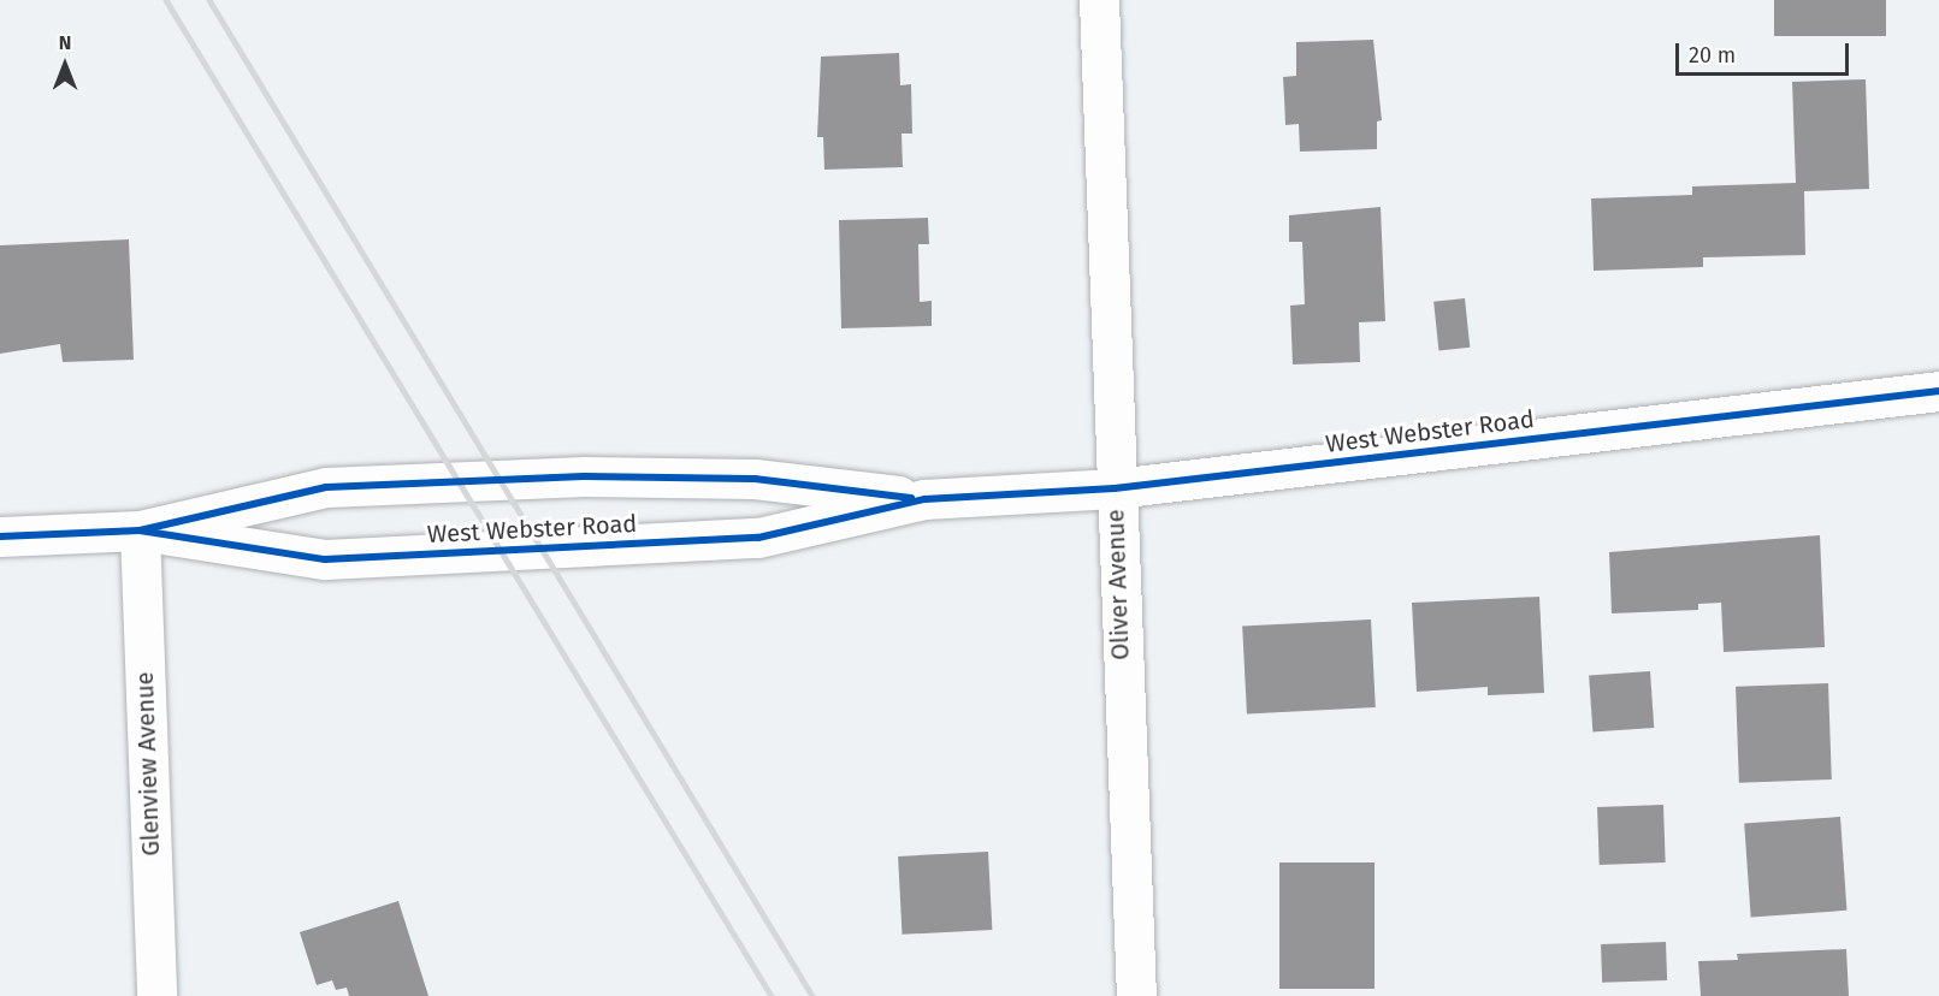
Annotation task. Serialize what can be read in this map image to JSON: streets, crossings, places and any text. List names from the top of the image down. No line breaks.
{"streets":{"street":["West Webster Road","Oliver Avenue","Glenview Avenue"]},"crossings":[["West Webster Road","Oliver Avenue"],["West Webster Road","Glenview Avenue"]],"scale_bar":"20 m","north":"top"}
